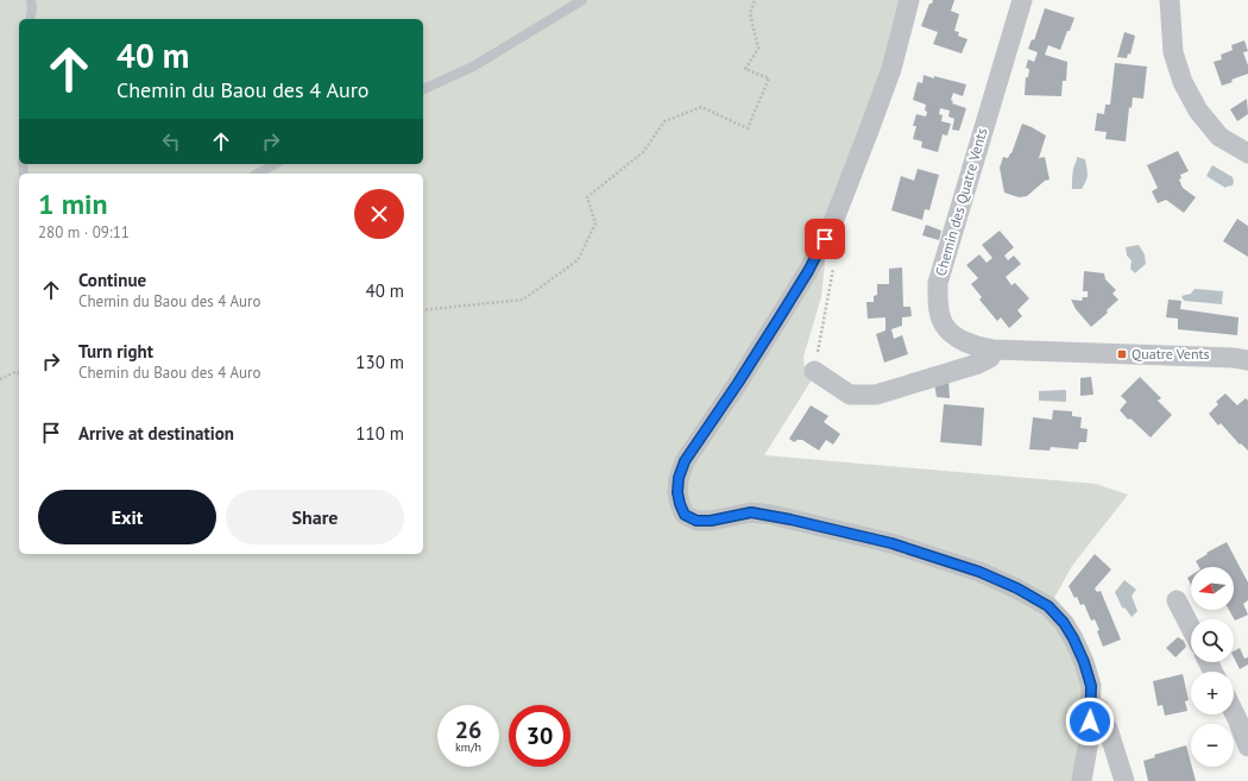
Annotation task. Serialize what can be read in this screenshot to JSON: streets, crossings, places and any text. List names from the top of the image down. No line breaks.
{"streets":{"street":["Chemin des Quatre Vents"]},"places":{"transit":["Quatre Vents"]},"north":"left","page":{"turn":["40 m","Chemin du Baou des 4 Auro"],"heading":["1 min","280 m · 09:11"],"list":[{"name":"Continue","note":"Chemin du Baou des 4 Auro","value":"40 m"},{"name":"Turn right","note":"Chemin du Baou des 4 Auro","value":"130 m"},{"name":"Arrive at destination","value":"110 m"}],"buttons":["Exit","Share"],"map_buttons":["+","−"],"speed":"26 km/h","limit":"30"}}
